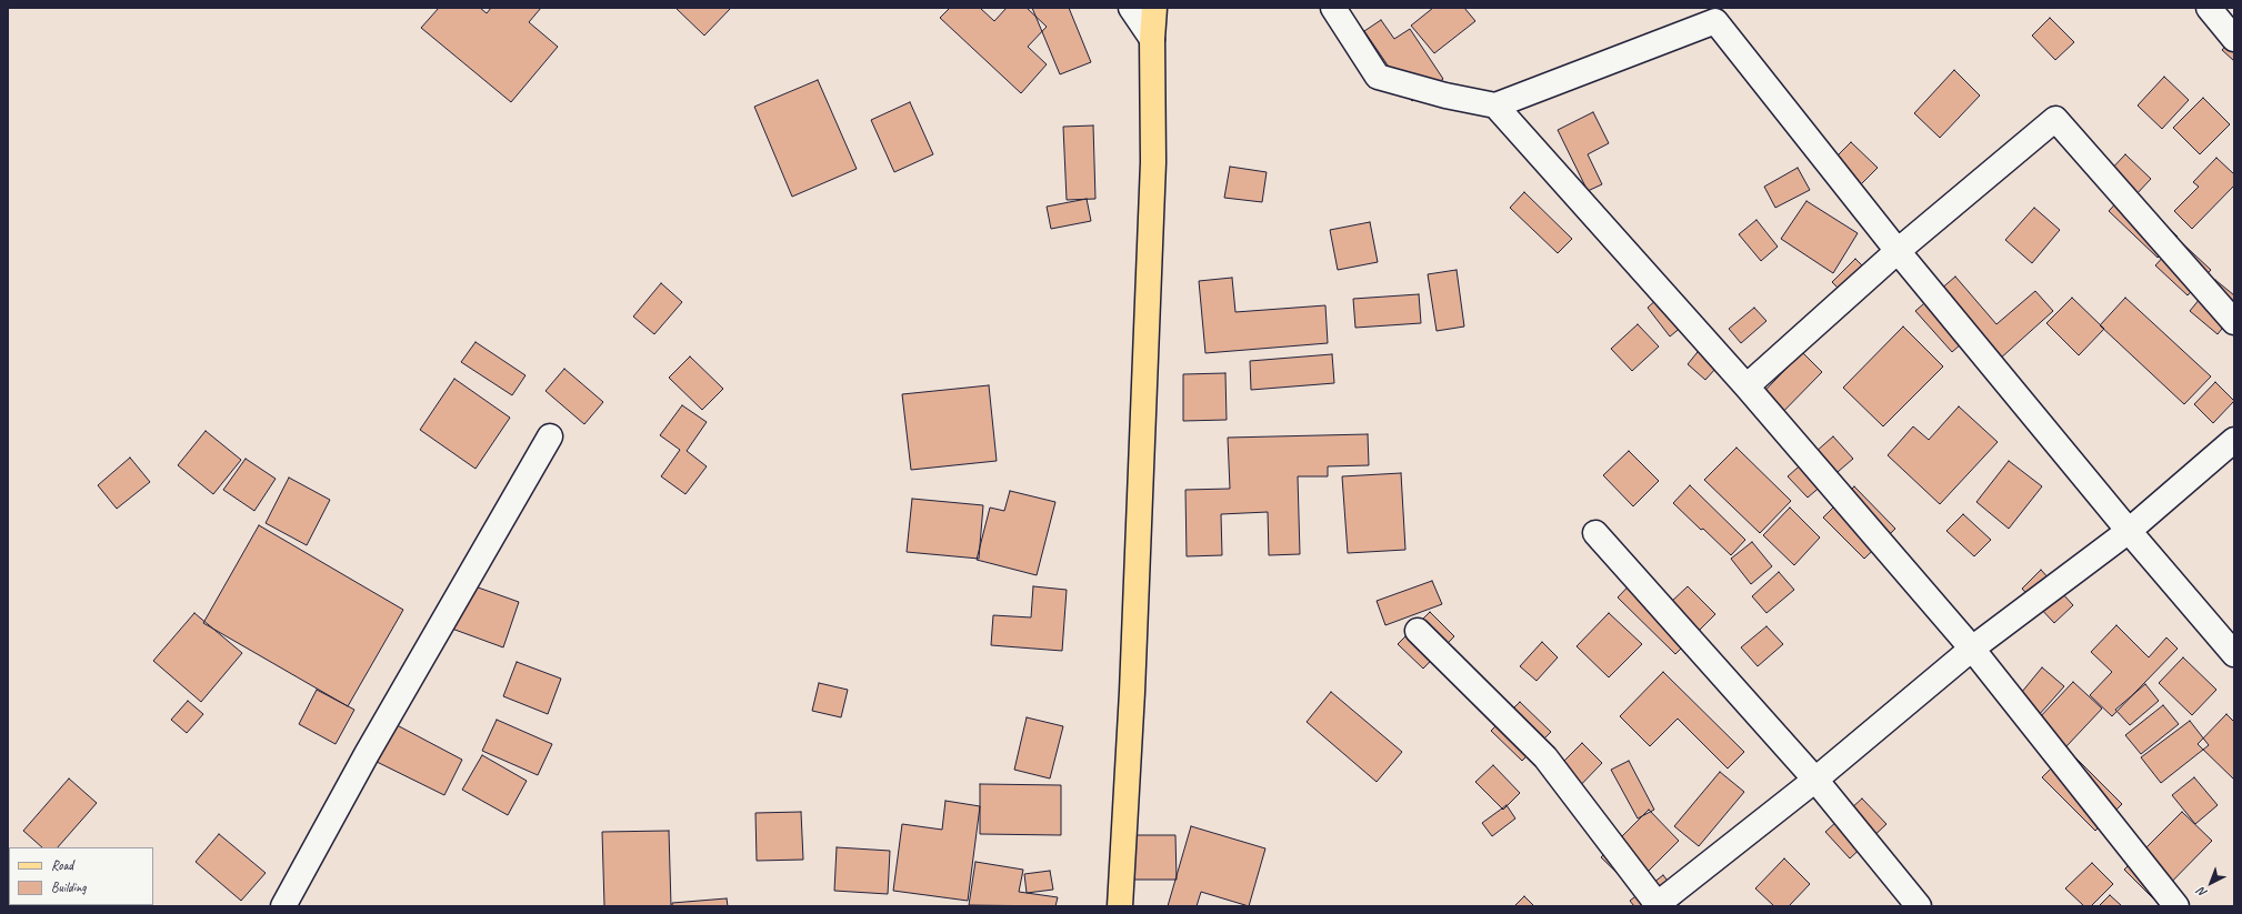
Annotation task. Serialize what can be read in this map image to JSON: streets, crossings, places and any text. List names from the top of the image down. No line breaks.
{"legend":["Road","Building"],"north":"bottom left"}
